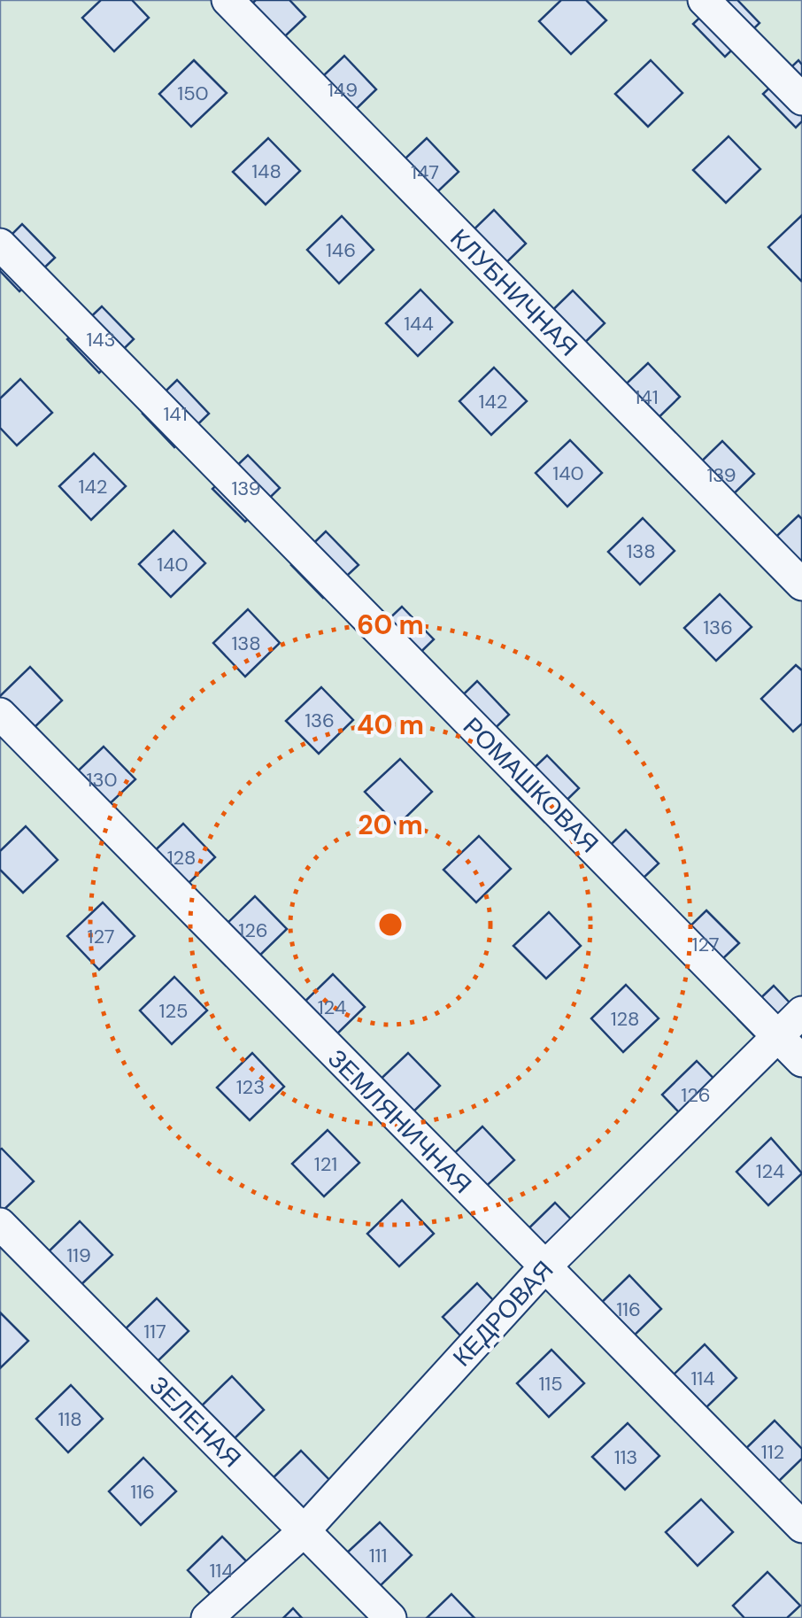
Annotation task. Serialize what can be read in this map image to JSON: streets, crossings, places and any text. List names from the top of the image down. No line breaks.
{"streets":{"street":["КЛУБНИЧНАЯ","РОМАШКОВАЯ","ЗЕМЛЯНИЧНАЯ","КЕДРОВАЯ","ЗЕЛЕНАЯ"]},"crossings":[["РОМАШКОВАЯ","КЕДРОВАЯ"],["ЗЕМЛЯНИЧНАЯ","КЕДРОВАЯ"],["КЕДРОВАЯ","ЗЕЛЕНАЯ"]],"house_numbers":["149","150","148","147","146","144","143","141","142","141","140","139","142","139","138","140","136","138","136","130","128","126","127","127","124","125","128","123","126","121","124","119","116","117","114","115","118","112","113","116","111","114"],"rings":["60 m","40 m","20 m"]}
